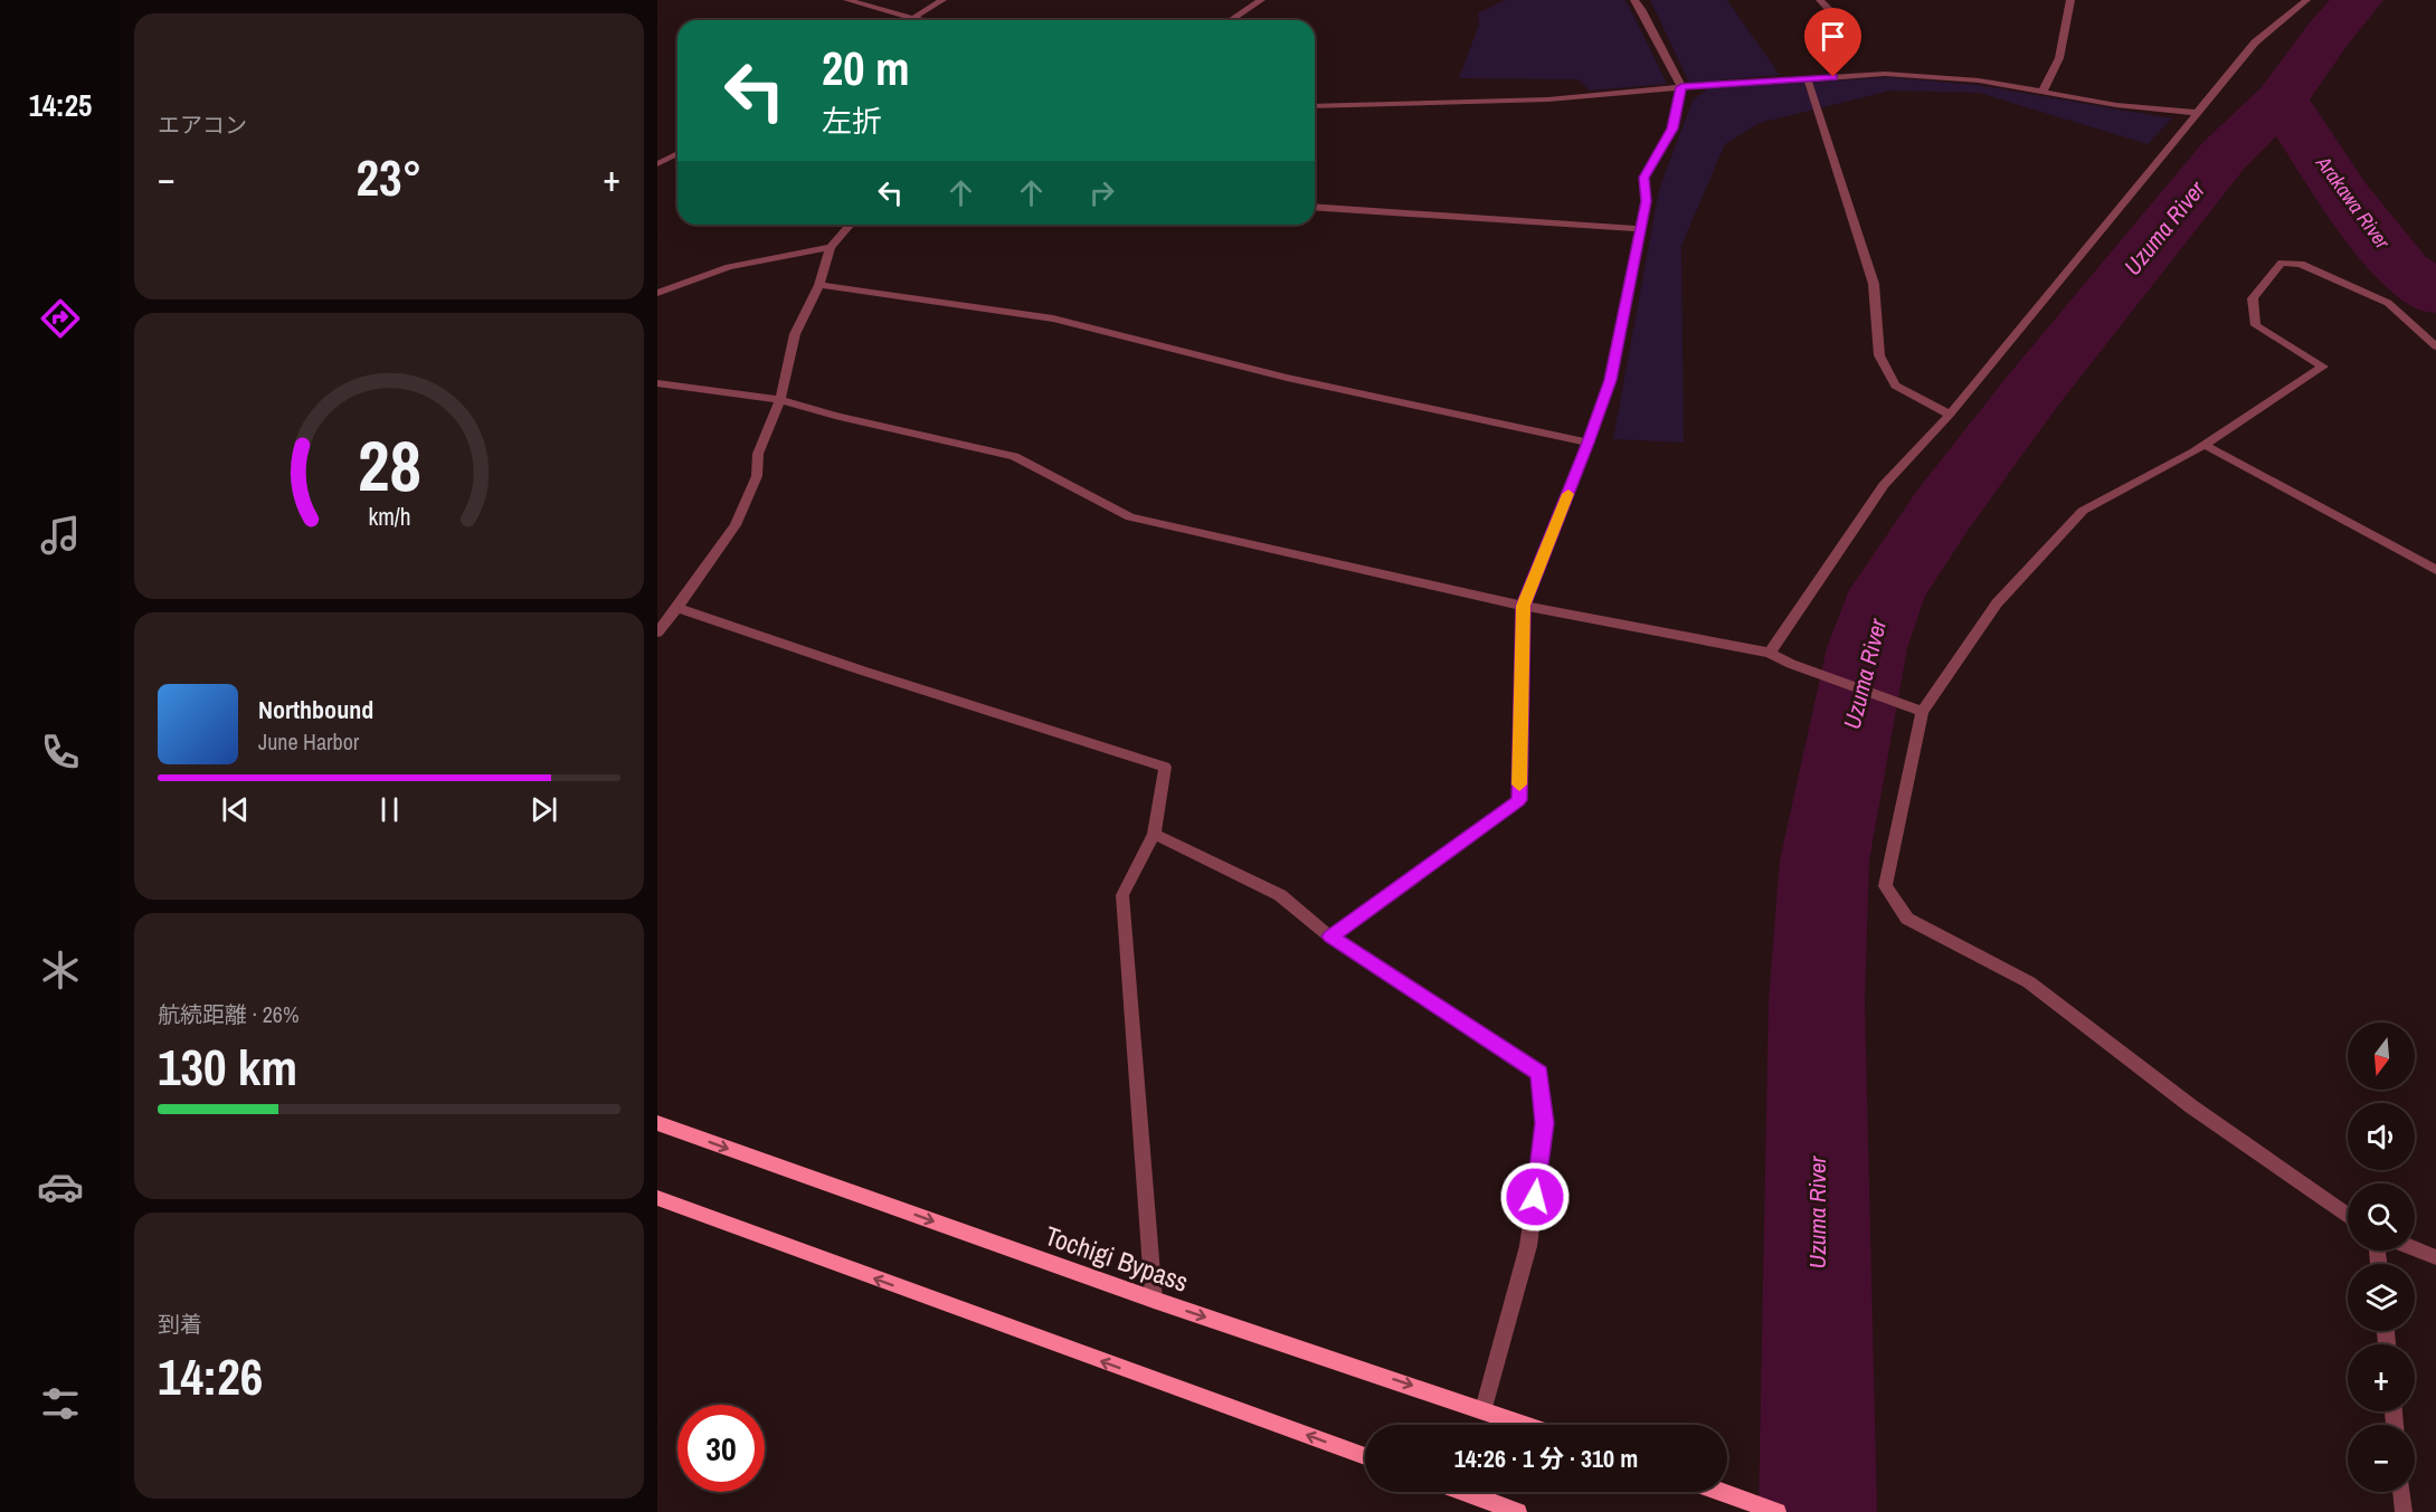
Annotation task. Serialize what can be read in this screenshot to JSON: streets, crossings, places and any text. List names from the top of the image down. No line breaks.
{"streets":{"main road":["Tochigi Bypass"]},"water":["Arakawa River","Uzuma River"],"north":"bottom","page":{"tabs":"14:25","tile":["エアコン",["航続距離 · 26%","130 km"],["到着","14:26"]],"turn":["20 m","左折"],"heat":["−","23°","+"],"song":["Northbound","June Harbor"],"map_buttons":["+","−"],"limit":"30","trip":"14:26 · 1 分 · 310 m","gauge":["28","km/h"]}}
